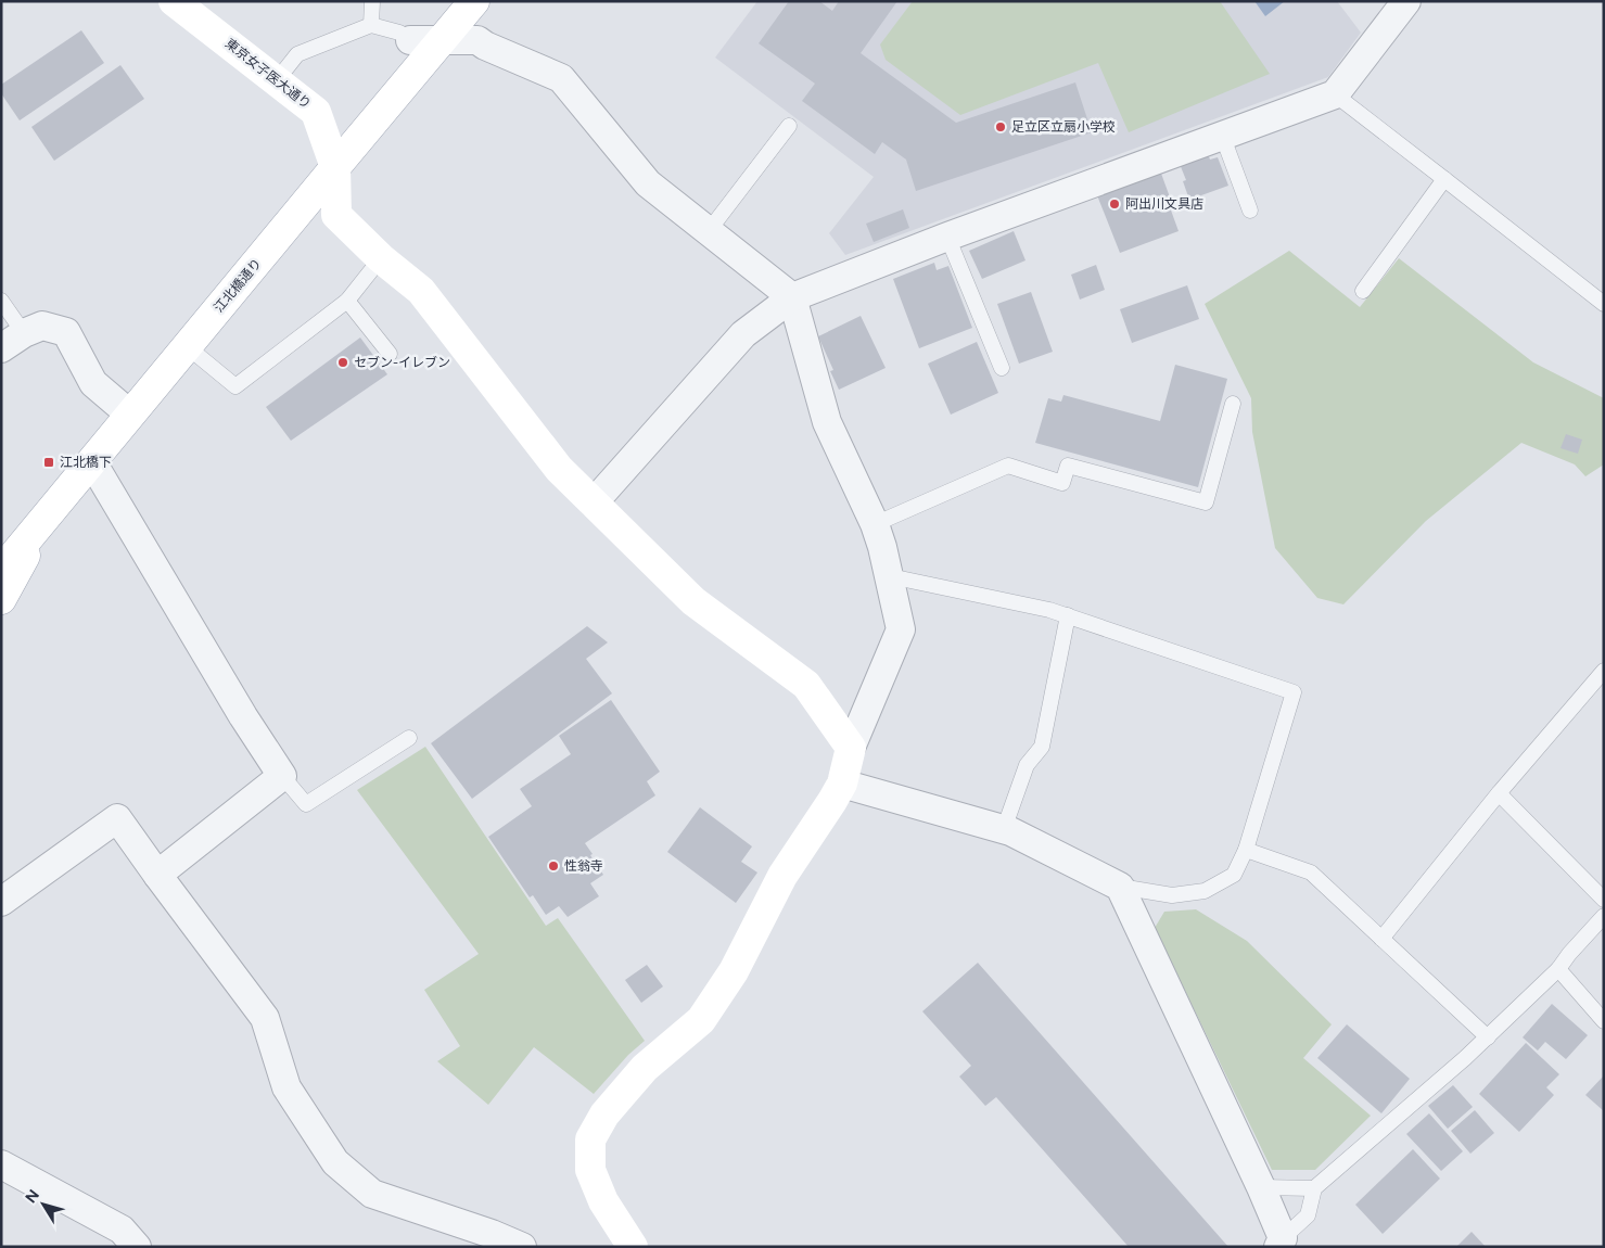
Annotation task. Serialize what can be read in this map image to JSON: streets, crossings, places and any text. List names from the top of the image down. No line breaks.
{"streets":{"street":["東京女子医大通り","江北橋通り"]},"crossings":[["東京女子医大通り","江北橋通り"]],"places":{"other":["足立区立扇小学校","阿出川文具店","セブン-イレブン","性翁寺"],"transit":["江北橋下"]},"north":"top left"}
